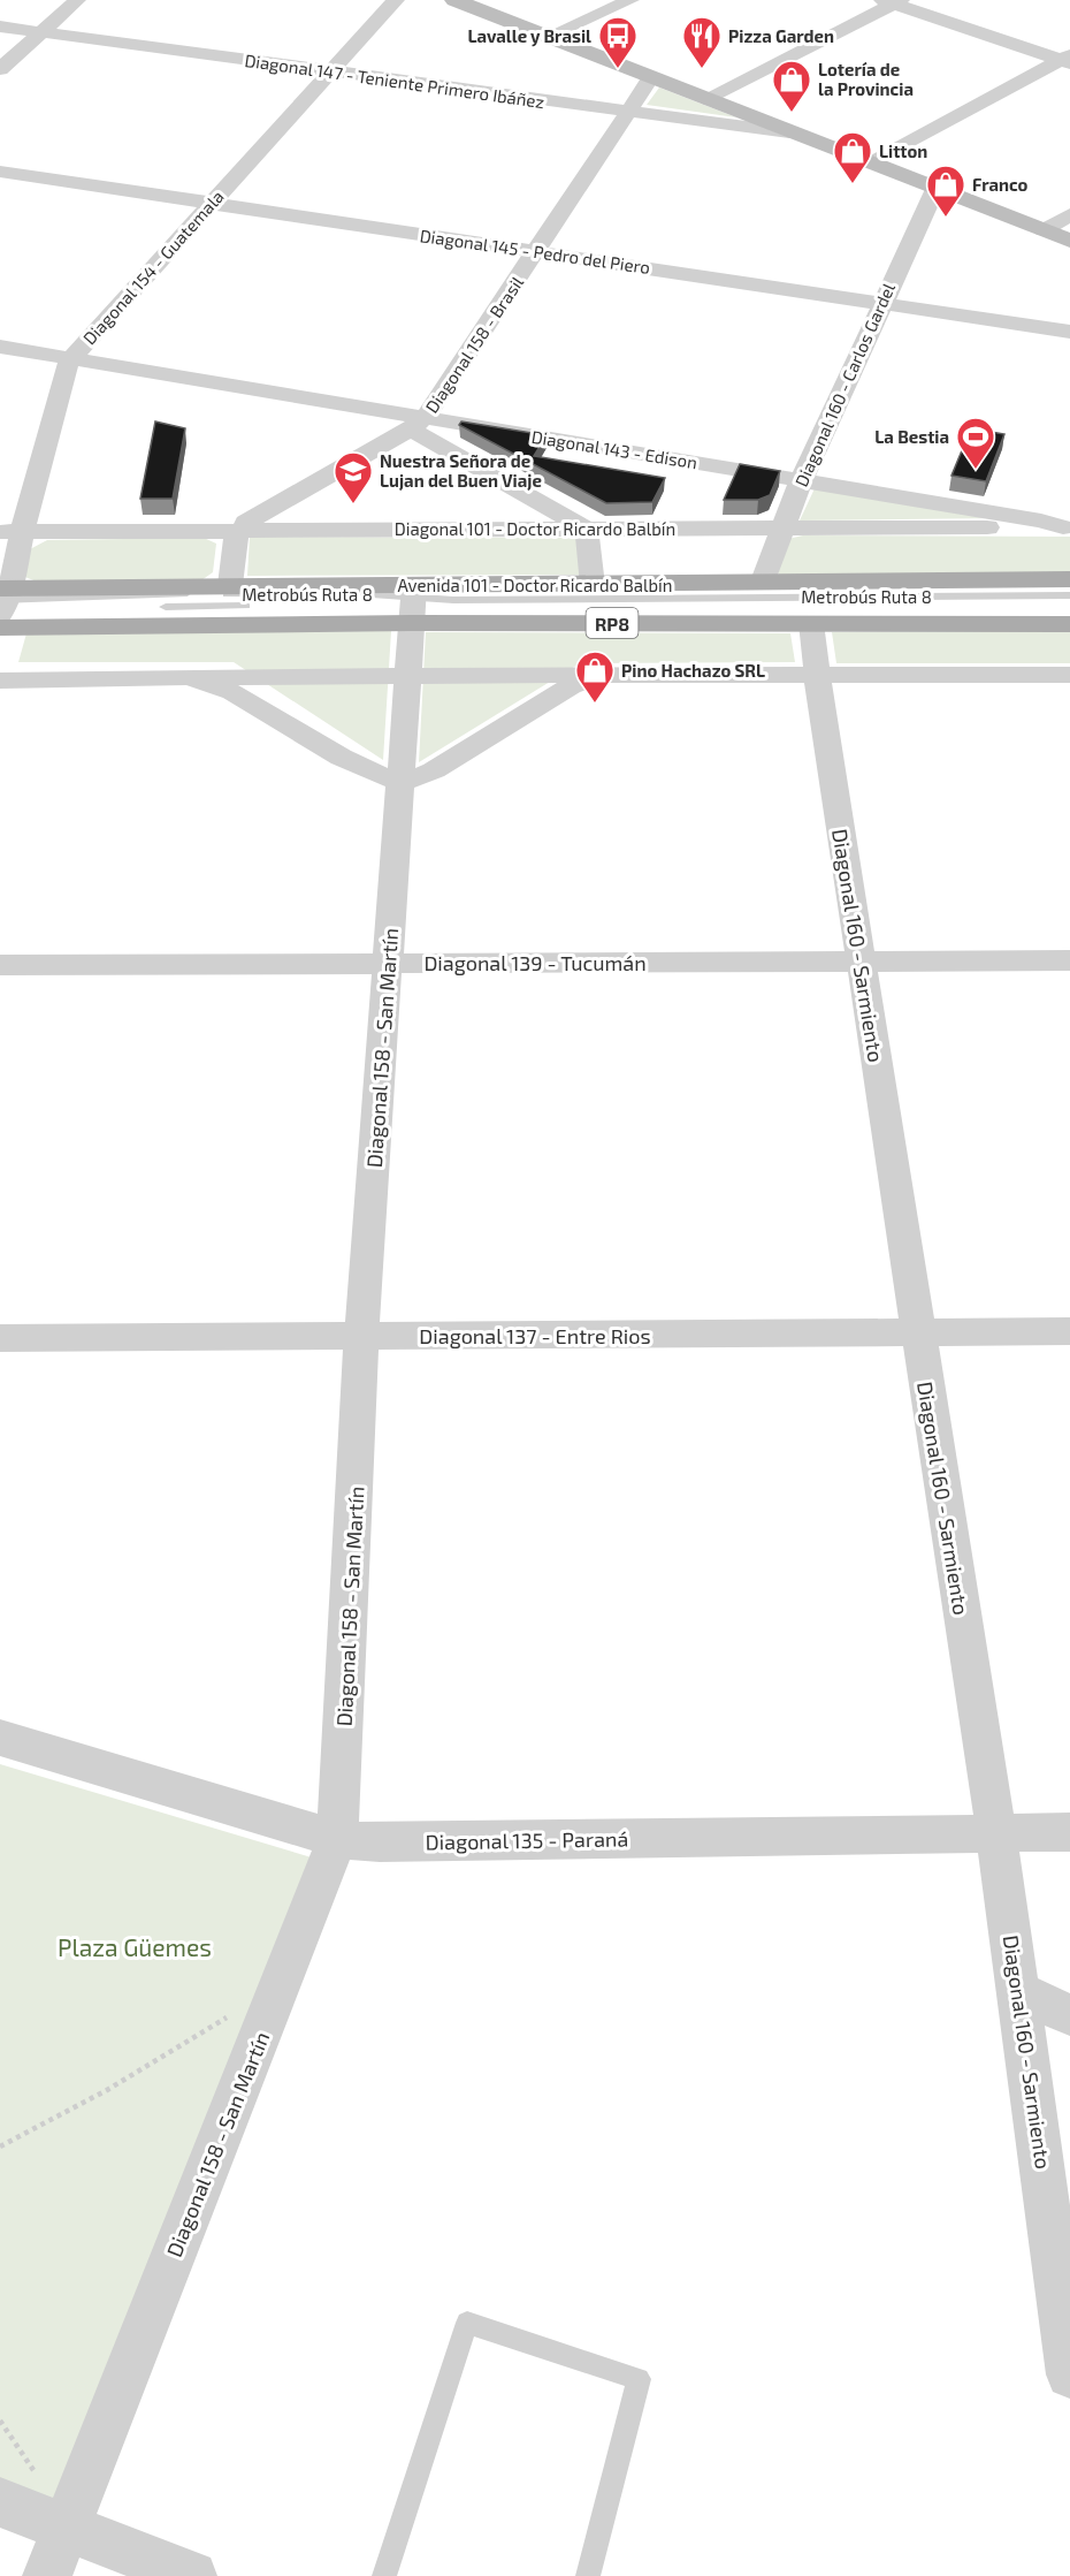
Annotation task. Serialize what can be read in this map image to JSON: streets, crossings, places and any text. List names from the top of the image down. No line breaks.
{"streets":{"main road":["Avenida 101 - Doctor Ricardo Balbín","RP8"],"street":["Diagonal 147 - Teniente Primero Ibáñez","Diagonal 145 - Pedro del Piero","Diagonal 154 - Guatemala","Diagonal 158 - Brasil","Diagonal 160 - Carlos Gardel","Diagonal 143 - Edison","Diagonal 101 - Doctor Ricardo Balbín","Diagonal 160 - Sarmiento","Diagonal 139 - Tucumán","Diagonal 158 - San Martín","Diagonal 137 - Entre Rios","Diagonal 135 - Paraná"],"lane":["Metrobús Ruta 8"]},"crossings":[["Diagonal 147 - Teniente Primero Ibáñez","Diagonal 154 - Guatemala"],["Diagonal 147 - Teniente Primero Ibáñez","Diagonal 158 - Brasil"],["Diagonal 145 - Pedro del Piero","Diagonal 154 - Guatemala"],["Diagonal 145 - Pedro del Piero","Diagonal 158 - Brasil"],["Diagonal 145 - Pedro del Piero","Diagonal 160 - Carlos Gardel"],["Diagonal 154 - Guatemala","Diagonal 143 - Edison"],["Diagonal 154 - Guatemala","Diagonal 101 - Doctor Ricardo Balbín"],["Diagonal 154 - Guatemala","Avenida 101 - Doctor Ricardo Balbín"],["Diagonal 158 - Brasil","Diagonal 143 - Edison"],["Diagonal 158 - Brasil","Diagonal 101 - Doctor Ricardo Balbín"],["Diagonal 160 - Carlos Gardel","Diagonal 143 - Edison"],["Diagonal 160 - Carlos Gardel","Diagonal 101 - Doctor Ricardo Balbín"],["Diagonal 160 - Carlos Gardel","Avenida 101 - Doctor Ricardo Balbín"],["Diagonal 143 - Edison","Diagonal 101 - Doctor Ricardo Balbín"],["Avenida 101 - Doctor Ricardo Balbín","Metrobús Ruta 8"],["Avenida 101 - Doctor Ricardo Balbín","Diagonal 160 - Sarmiento"],["Avenida 101 - Doctor Ricardo Balbín","Diagonal 158 - San Martín"],["Metrobús Ruta 8","Diagonal 158 - San Martín"],["Diagonal 160 - Sarmiento","Diagonal 139 - Tucumán"],["Diagonal 160 - Sarmiento","Diagonal 137 - Entre Rios"],["Diagonal 160 - Sarmiento","Diagonal 135 - Paraná"],["Diagonal 139 - Tucumán","Diagonal 158 - San Martín"],["Diagonal 158 - San Martín","Diagonal 137 - Entre Rios"],["Diagonal 158 - San Martín","Diagonal 135 - Paraná"]],"parks":["Plaza Güemes"],"places":{"bus stop":["Lavalle y Brasil"],"restaurant":["Pizza Garden"],"shop":["Lotería de la Provincia","Litton","Franco","Pino Hachazo SRL"],"sports":["La Bestia"],"school or university":["Nuestra Señora de Lujan del Buen Viaje"]}}
